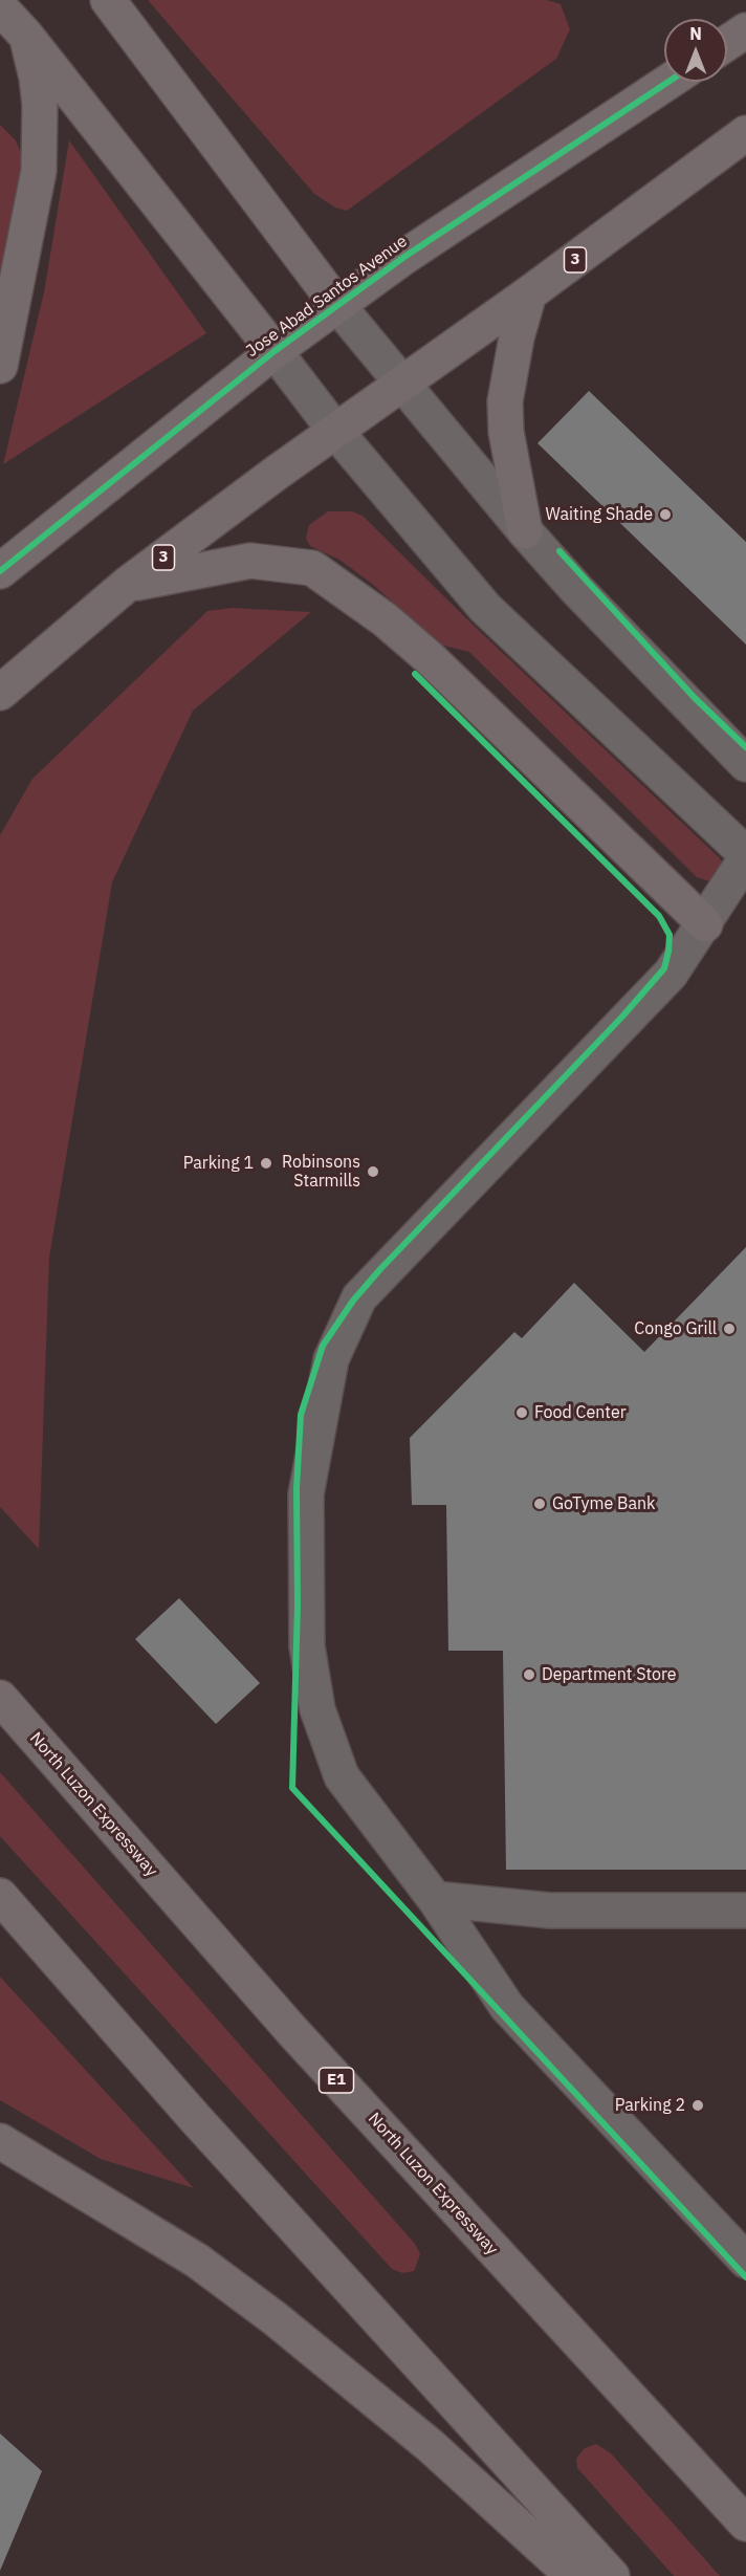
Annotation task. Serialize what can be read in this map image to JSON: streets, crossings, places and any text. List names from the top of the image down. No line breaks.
{"streets":{"highway":["3","Jose Abad Santos Avenue","North Luzon Expressway","E1"]},"places":["Waiting Shade","Parking 1","Robinsons Starmills","Congo Grill","Food Center","GoTyme Bank","Department Store","Parking 2"],"north":"top"}
